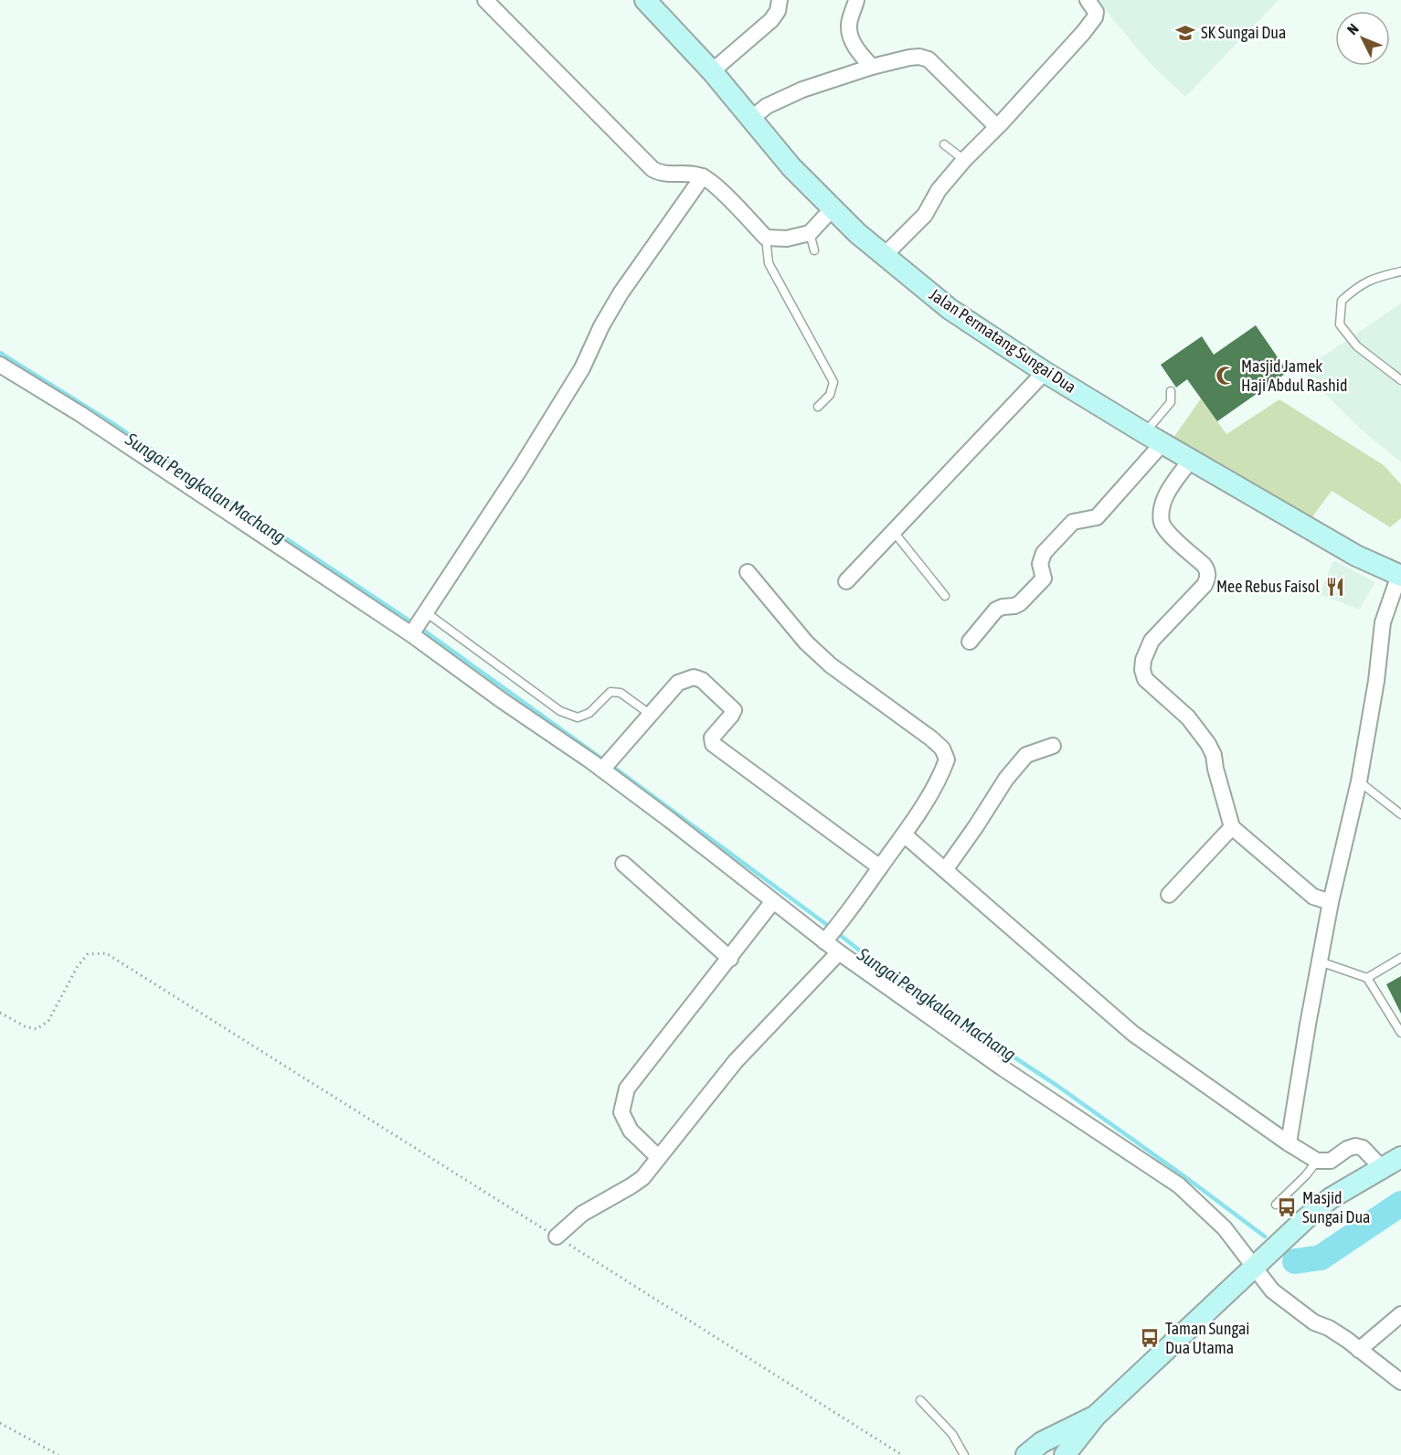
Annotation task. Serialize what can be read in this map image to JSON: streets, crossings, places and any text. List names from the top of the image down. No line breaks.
{"streets":{"main road":["Jalan Permatang Sungai Dua"]},"water":["Sungai Pengkalan Machang"],"places":{"school or university":["SK Sungai Dua"],"mosque":["Masjid Jamek Haji Abdul Rashid"],"restaurant":["Mee Rebus Faisol"],"bus stop":["Masjid Sungai Dua","Taman Sungai Dua Utama"]},"north":"top left"}
